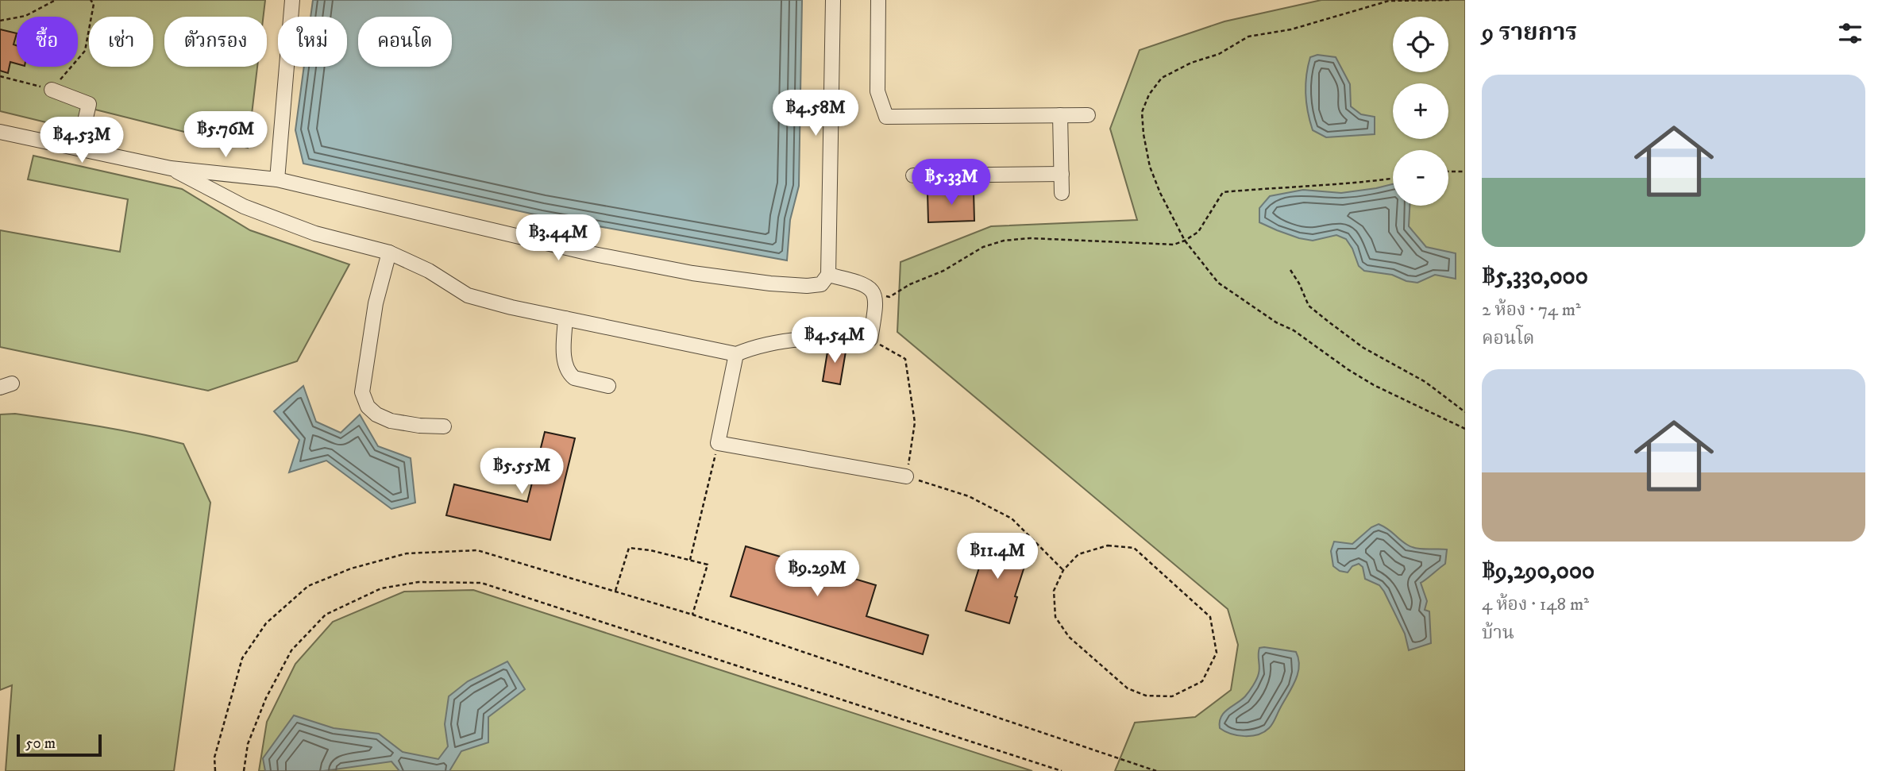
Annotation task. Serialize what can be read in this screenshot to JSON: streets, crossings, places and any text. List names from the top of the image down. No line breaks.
{"scale_bar":"50 m","page":{"heading":"9 รายการ","map_buttons":["+","−"],"chip":["ซื้อ","เช่า","ตัวกรอง","ใหม่","คอนโด"],"list":[{"name":"฿5,330,000","note":"2 ห้อง · 74 m² · คอนโด"},{"name":"฿9,290,000","note":"4 ห้อง · 148 m² · บ้าน"}],"price":["฿4.58M","฿5.76M","฿4.53M","฿5.33M","฿3.44M","฿4.54M","฿5.55M","฿11.4M","฿9.29M"],"scale":"50 m"}}
